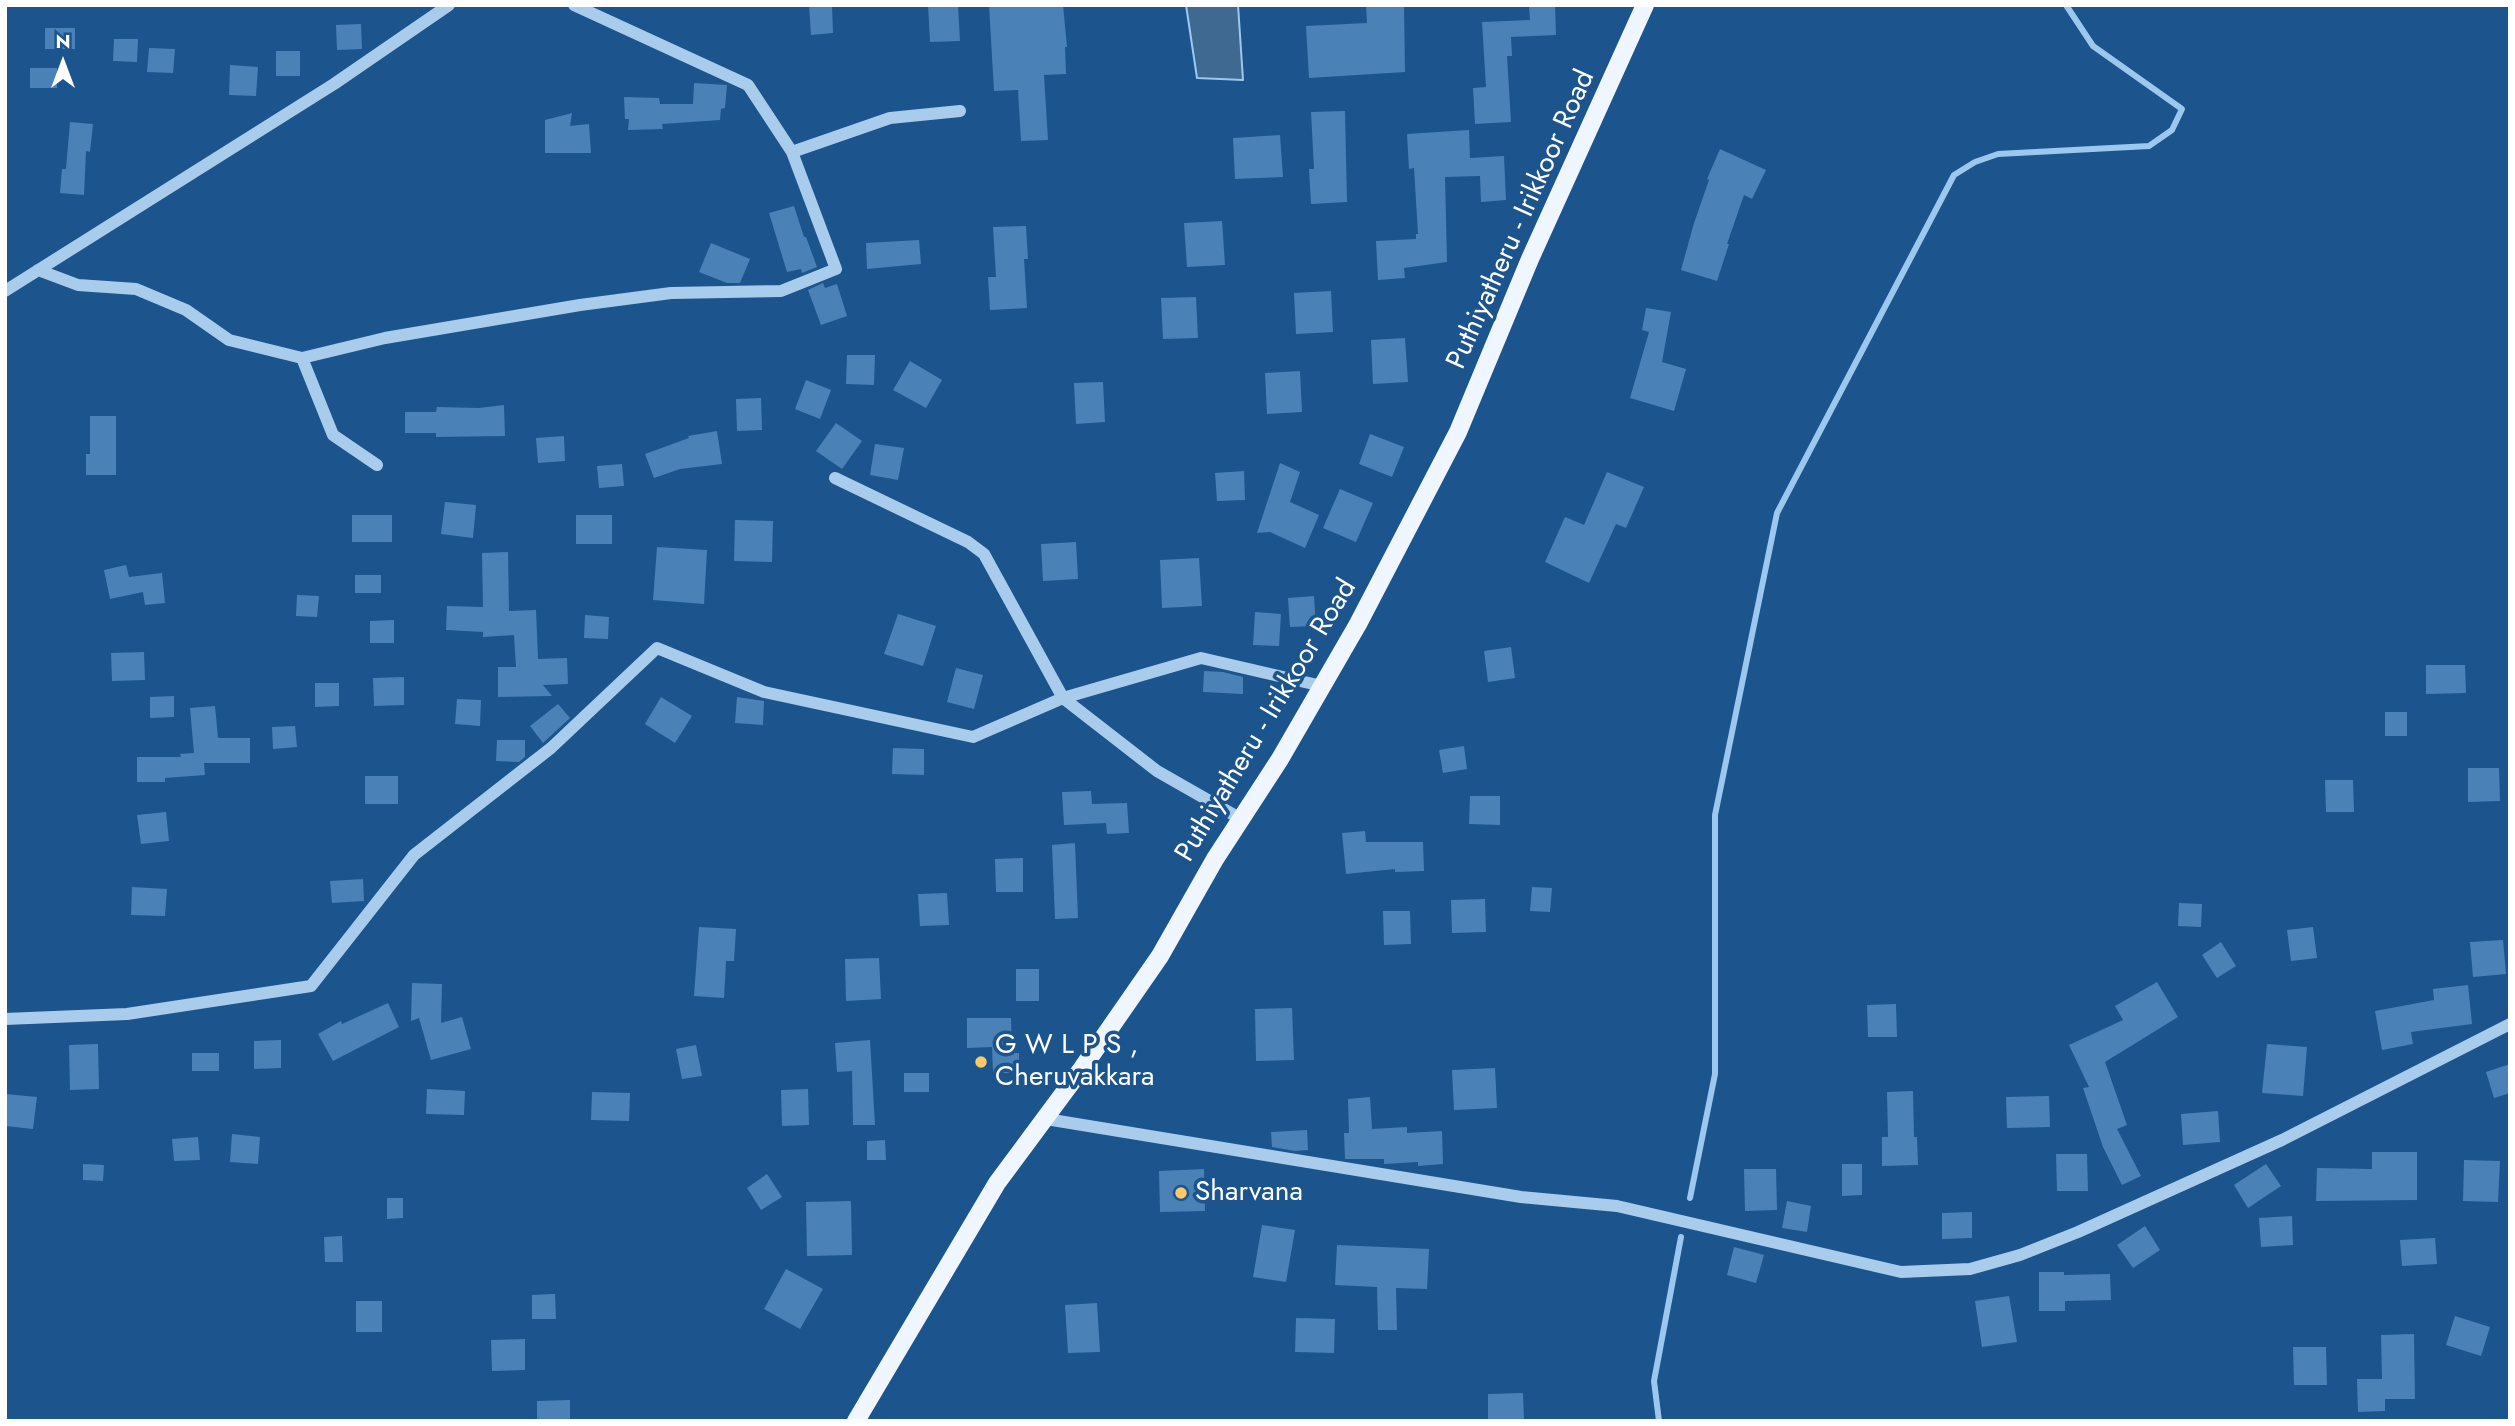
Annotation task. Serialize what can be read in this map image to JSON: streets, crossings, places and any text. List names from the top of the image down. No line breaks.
{"streets":{"main road":["Puthiyatheru - Irikkoor Road"]},"places":["G W L P S , Cheruvakkara","Sharvana"],"north":"top"}
